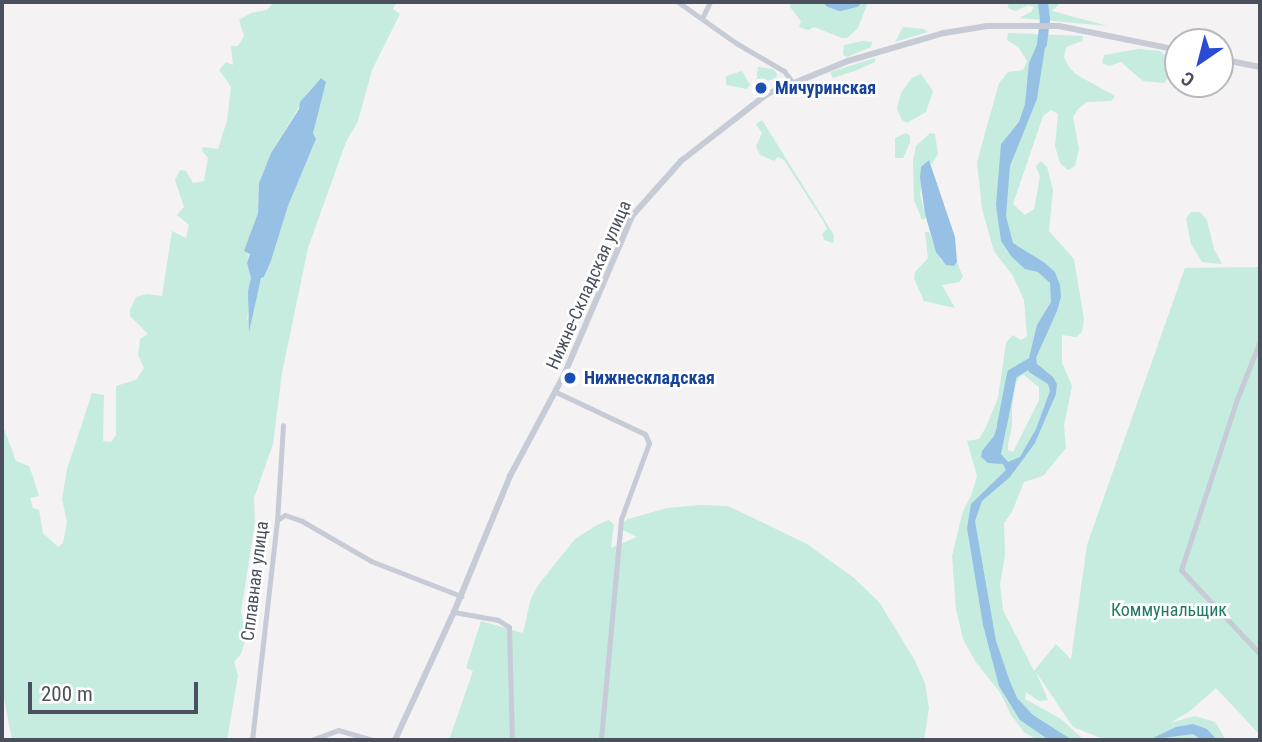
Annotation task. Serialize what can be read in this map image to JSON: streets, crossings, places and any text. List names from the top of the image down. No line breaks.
{"streets":{"street":["Нижне-Складская улица","Сплавная улица"]},"parks":["Коммунальщик"],"places":["Мичуринская","Нижнескладская"],"scale_bar":"200 m","north":"bottom left"}
